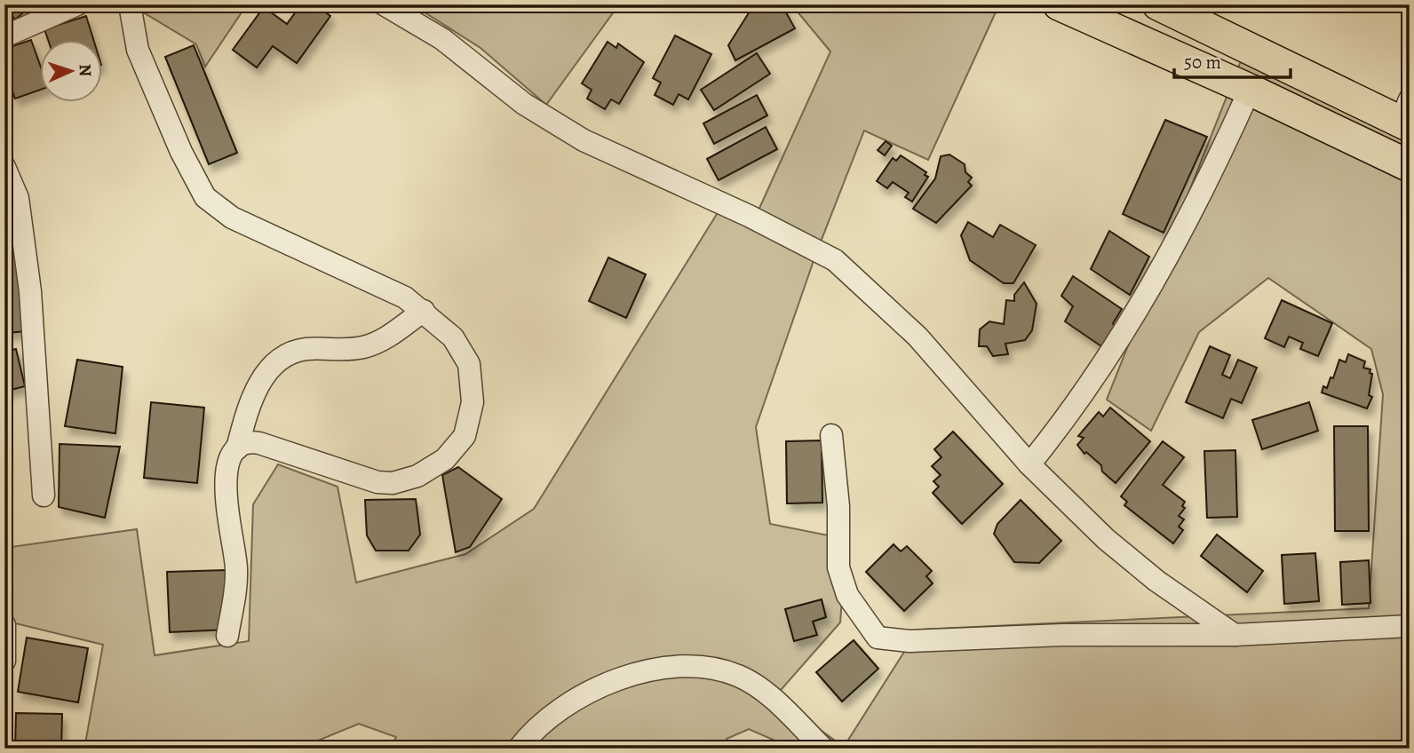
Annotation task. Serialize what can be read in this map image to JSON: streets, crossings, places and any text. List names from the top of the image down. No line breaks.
{"scale_bar":"50 m","north":"right"}
